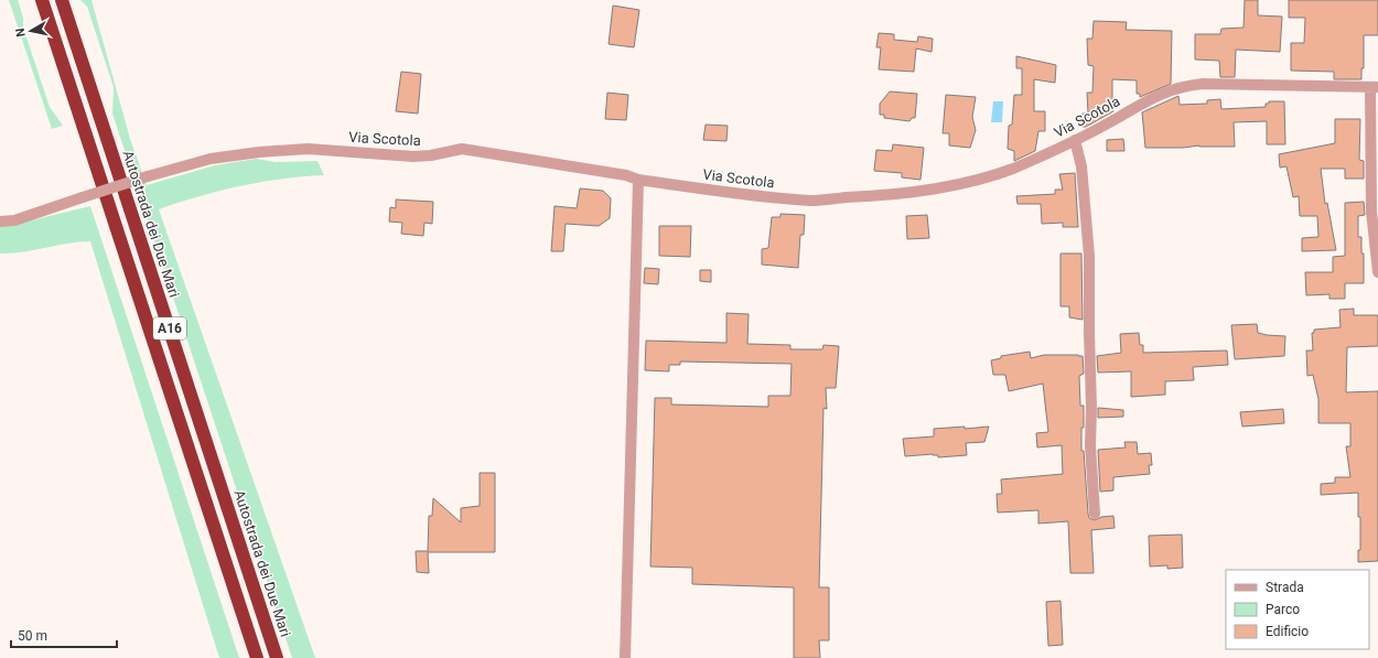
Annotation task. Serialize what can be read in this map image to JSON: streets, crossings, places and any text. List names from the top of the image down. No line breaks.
{"streets":{"highway":["Autostrada dei Due Mari","A16"],"street":["Via Scotola"]},"legend":["Strada","Parco","Edificio"],"scale_bar":"50 m","north":"left"}
